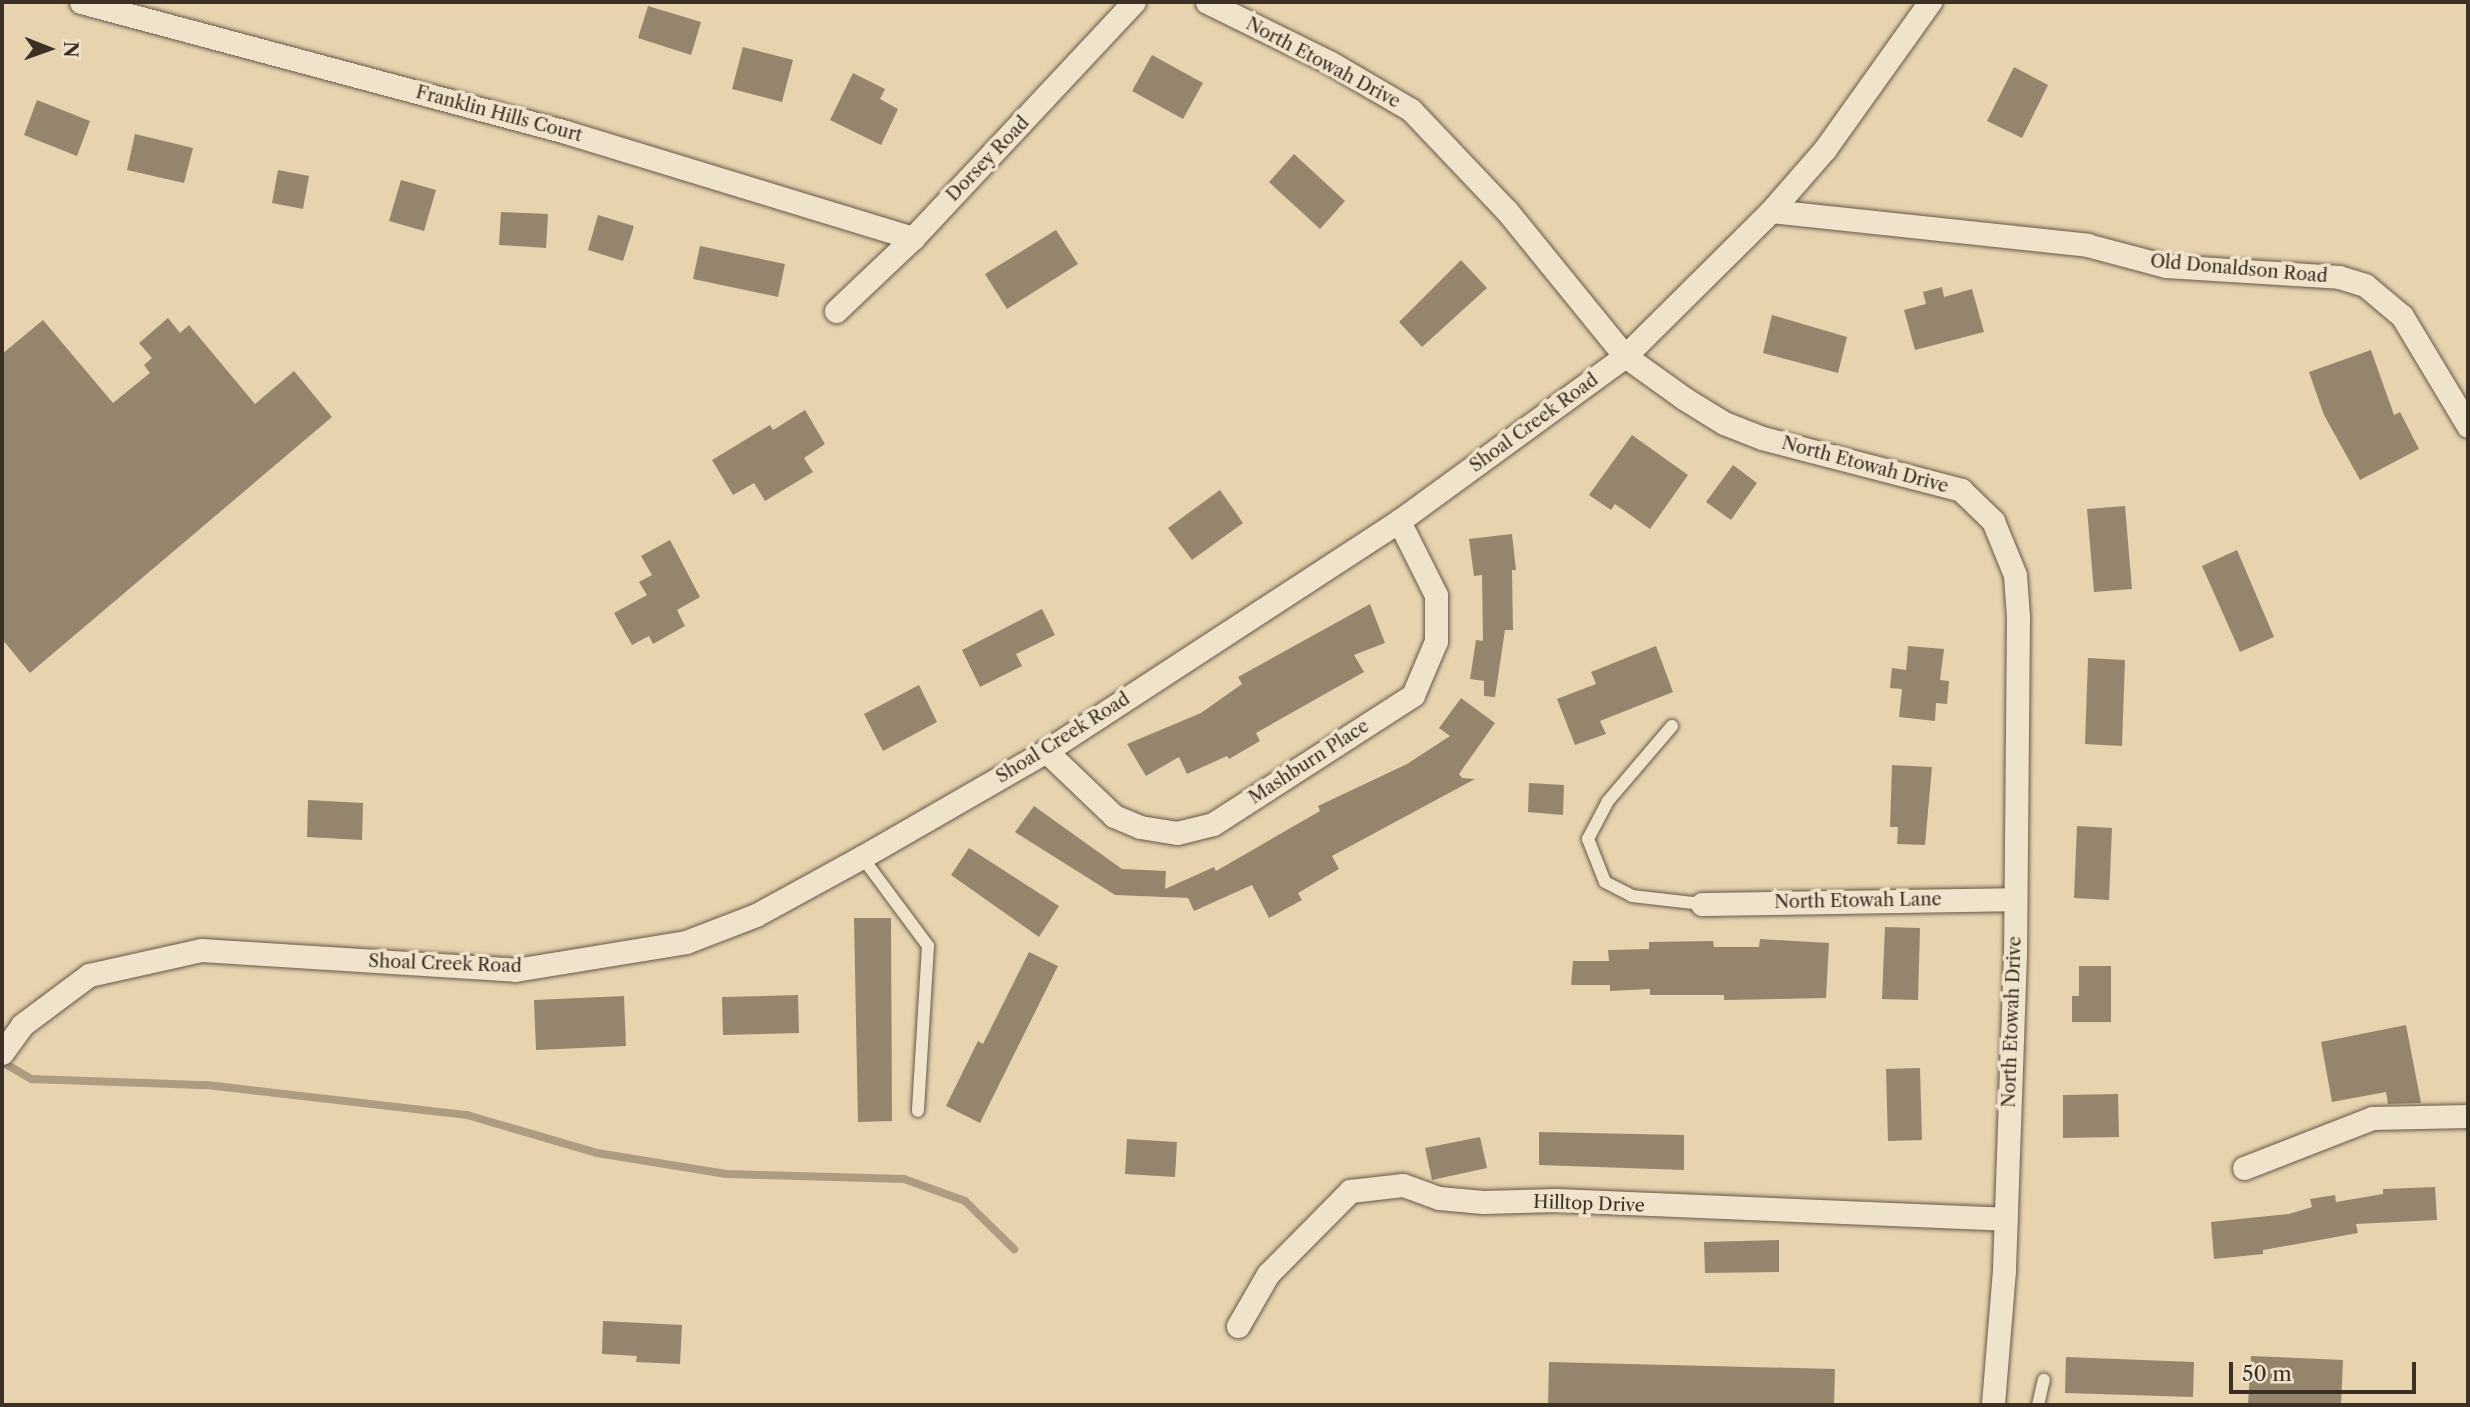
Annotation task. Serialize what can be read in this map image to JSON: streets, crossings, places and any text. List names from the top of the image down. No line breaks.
{"streets":{"street":["North Etowah Drive","Franklin Hills Court","Dorsey Road","Old Donaldson Road","Shoal Creek Road","Mashburn Place","North Etowah Lane","Hilltop Drive"]},"crossings":[["North Etowah Drive","Shoal Creek Road"],["North Etowah Drive","North Etowah Lane"],["North Etowah Drive","Hilltop Drive"],["Franklin Hills Court","Dorsey Road"],["Old Donaldson Road","Shoal Creek Road"],["Shoal Creek Road","Mashburn Place"]],"scale_bar":"50 m","north":"right"}
